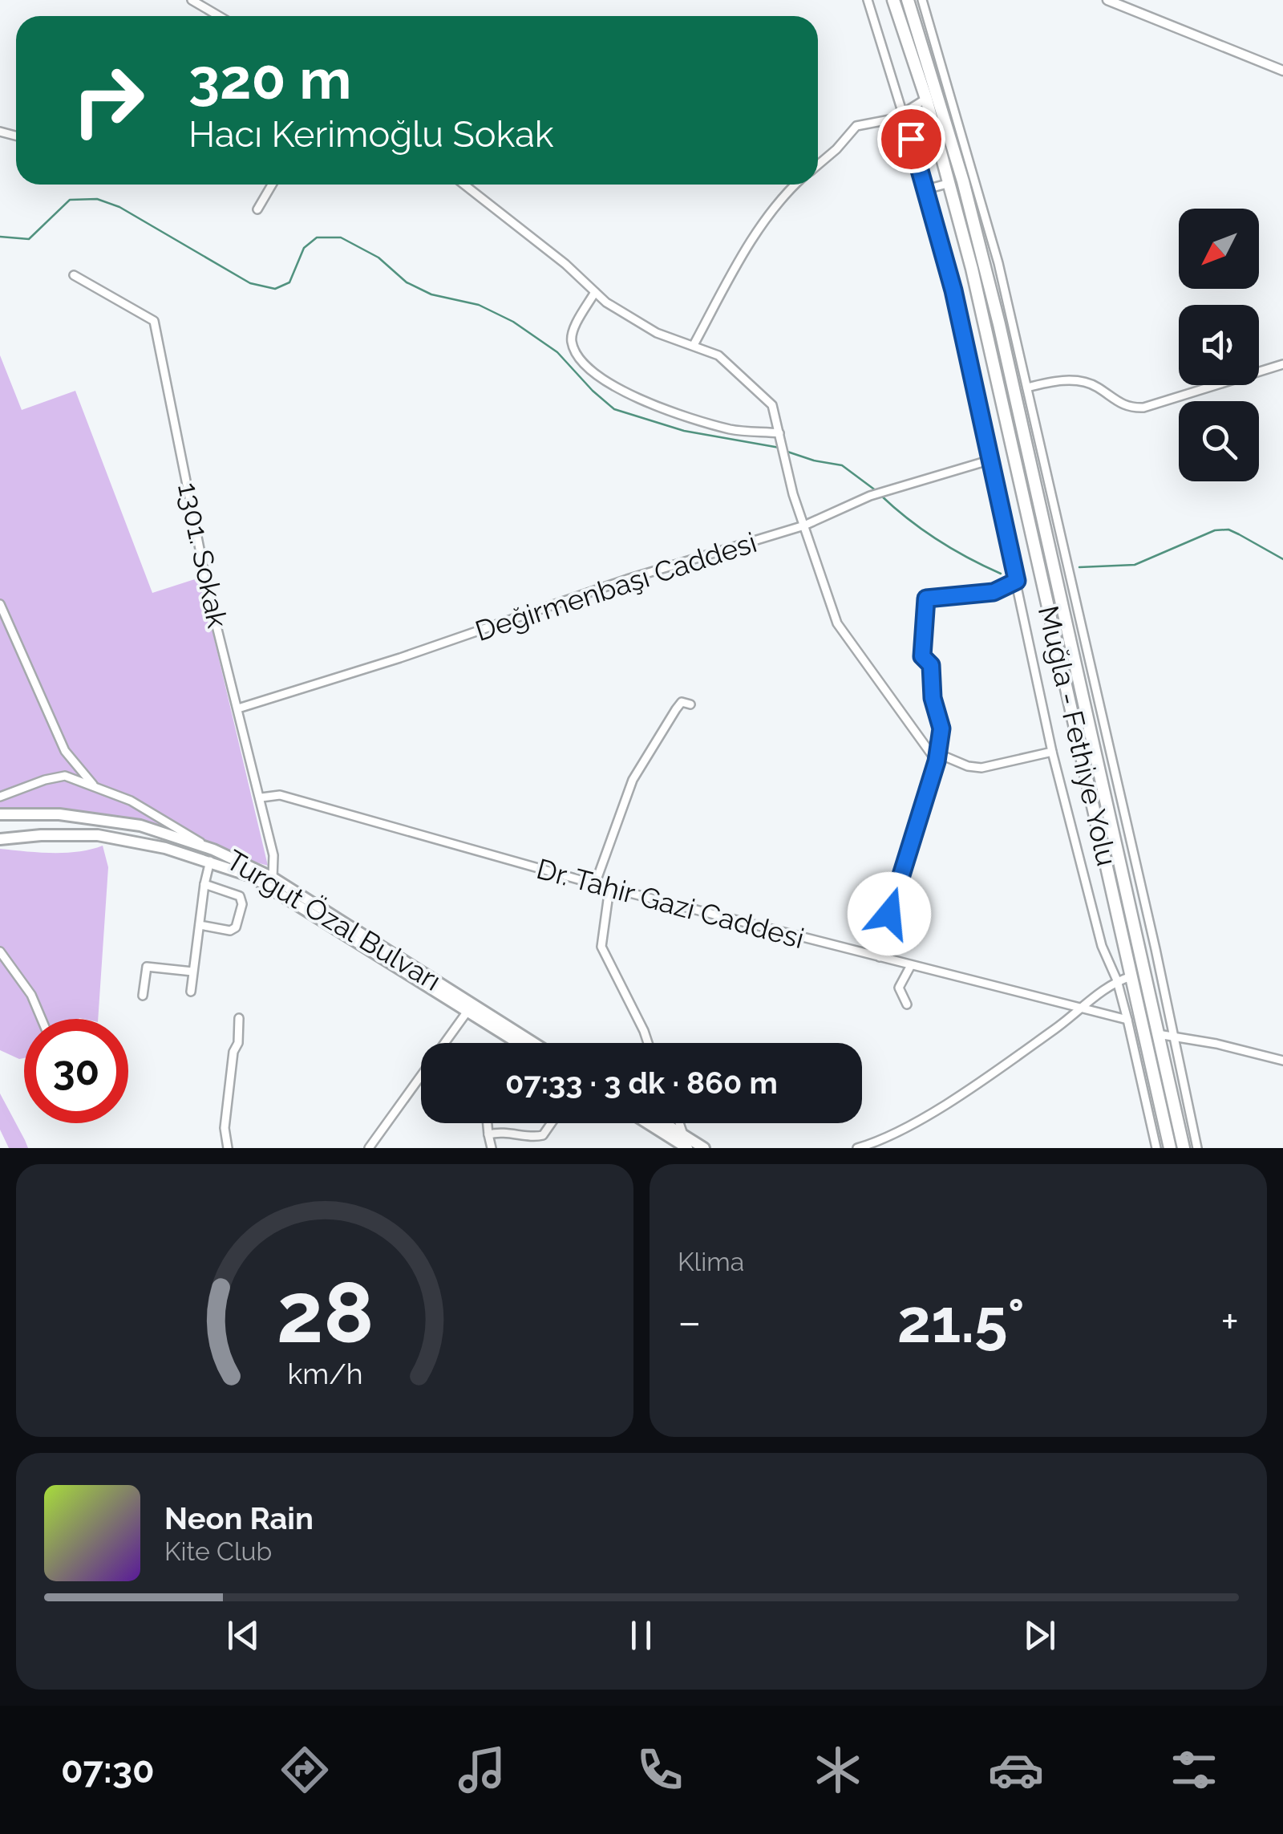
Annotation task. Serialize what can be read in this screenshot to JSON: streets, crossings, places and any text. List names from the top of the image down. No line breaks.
{"streets":{"highway":["Muğla - Fethiye Yolu"],"main road":["Turgut Özal Bulvarı"],"street":["1301. Sokak","Değirmenbaşı Caddesi","Dr. Tahir Gazi Caddesi"]},"crossings":[["1301. Sokak","Değirmenbaşı Caddesi"],["1301. Sokak","Dr. Tahir Gazi Caddesi"],["1301. Sokak","Turgut Özal Bulvarı"]],"north":"bottom left","page":{"turn":["320 m","Hacı Kerimoğlu Sokak"],"limit":"30","trip":"07:33 · 3 dk · 860 m","tile":"Klima","heat":["−","21.5°","+"],"song":["Neon Rain","Kite Club"],"tabs":"07:30","gauge":["28","km/h"]}}
